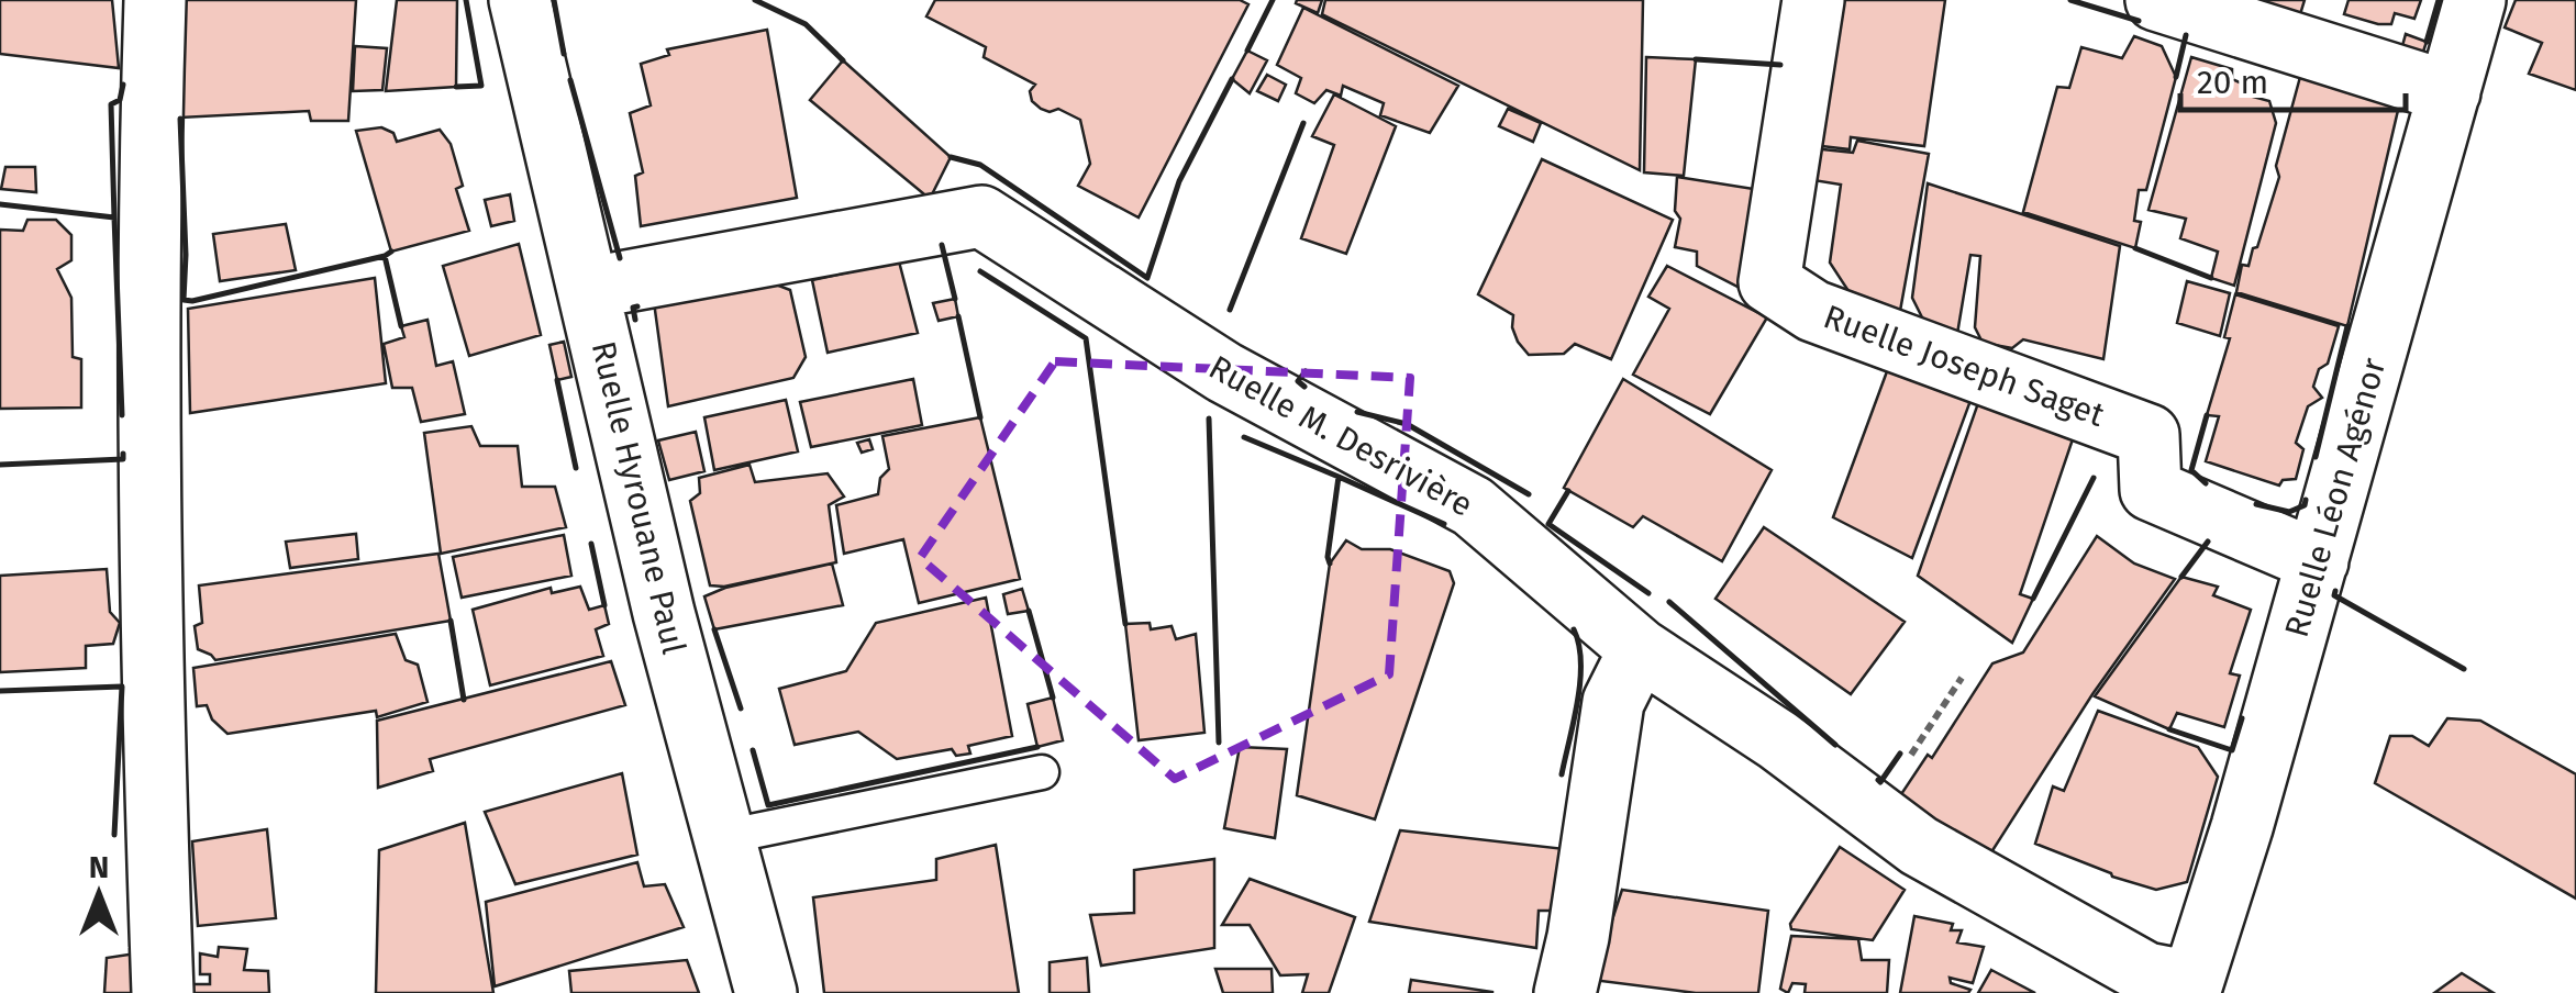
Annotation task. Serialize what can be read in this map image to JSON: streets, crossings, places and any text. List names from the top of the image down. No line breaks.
{"streets":{"street":["Ruelle Joseph Saget","Ruelle M. Desrivière","Ruelle Hyrouane Paul","Ruelle Léon Agénor"]},"crossings":[["Ruelle Joseph Saget","Ruelle Léon Agénor"],["Ruelle M. Desrivière","Ruelle Hyrouane Paul"],["Ruelle M. Desrivière","Ruelle Léon Agénor"]],"scale_bar":"20 m","north":"top"}
